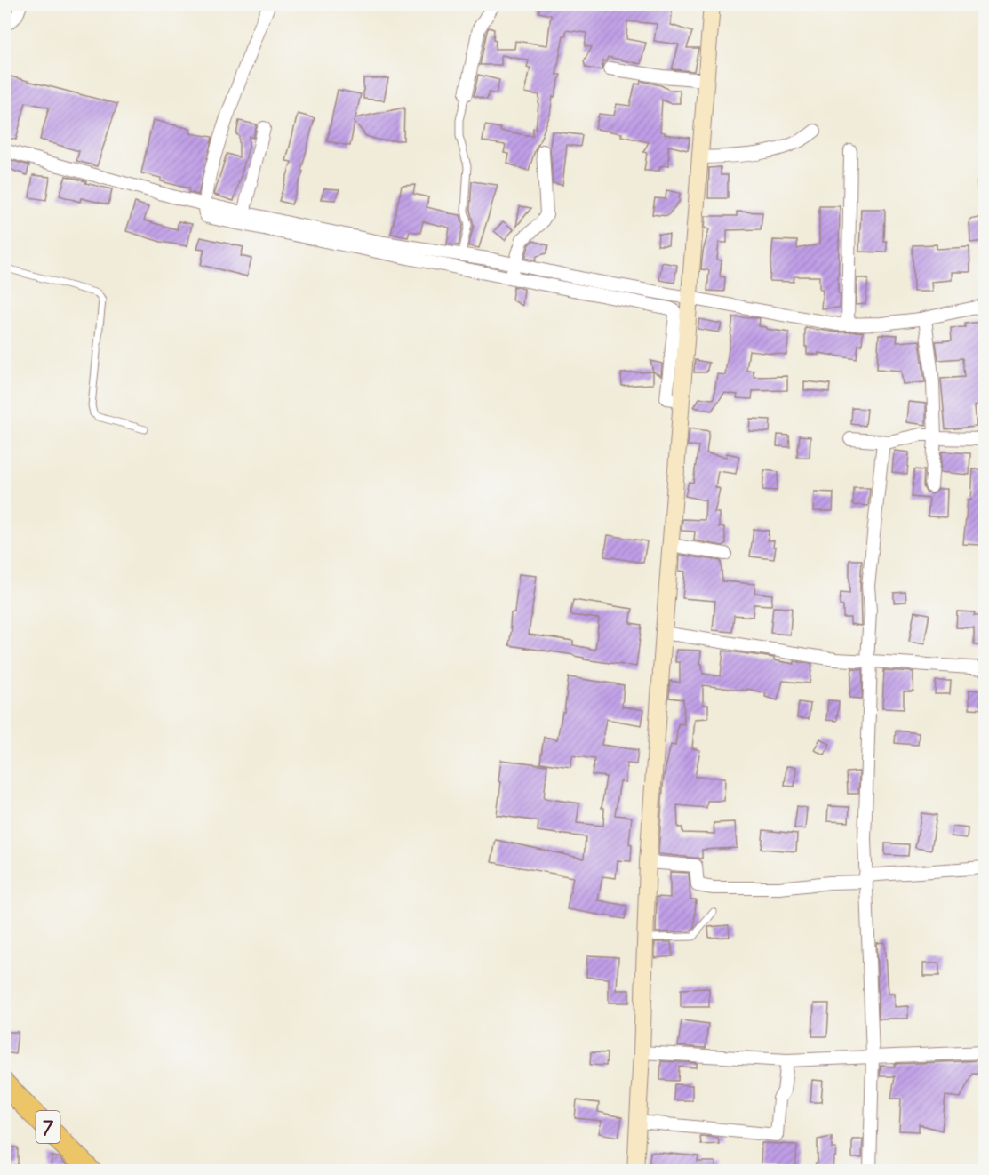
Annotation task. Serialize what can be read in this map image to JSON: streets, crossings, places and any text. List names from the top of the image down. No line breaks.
{"streets":{"highway":["7"]}}
